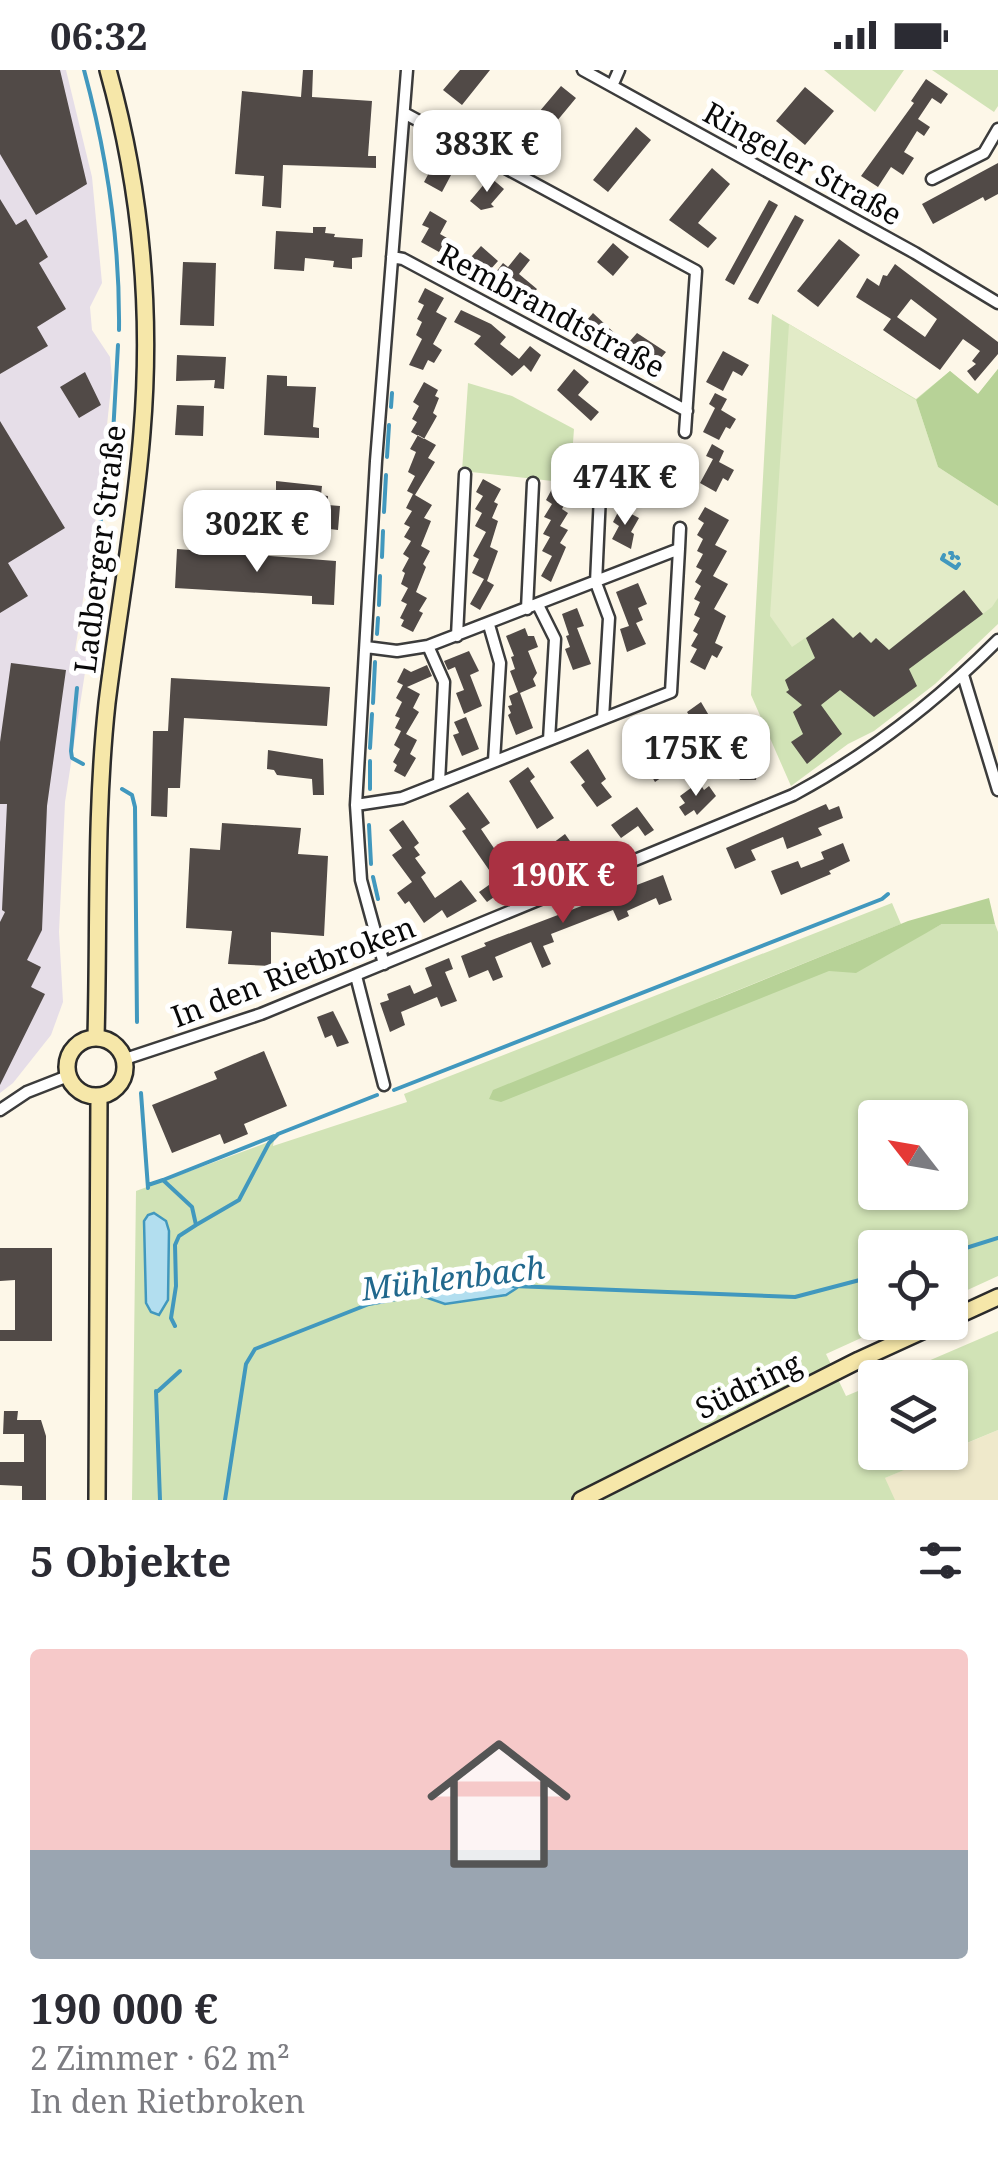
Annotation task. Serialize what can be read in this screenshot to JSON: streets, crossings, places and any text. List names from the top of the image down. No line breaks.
{"streets":{"main road":["Ladberger Straße","Südring"],"street":["Ringeler Straße","Rembrandtstraße","In den Rietbroken"]},"crossings":[["Ladberger Straße","In den Rietbroken"]],"water":["Mühlenbach"],"north":"top left","page":{"status":"06:32","price":["383K €","474K €","302K €","175K €","190K €"],"heading":"5 Objekte","list":[{"name":"190 000 €","note":"2 Zimmer · 62 m² · In den Rietbroken"}]}}
